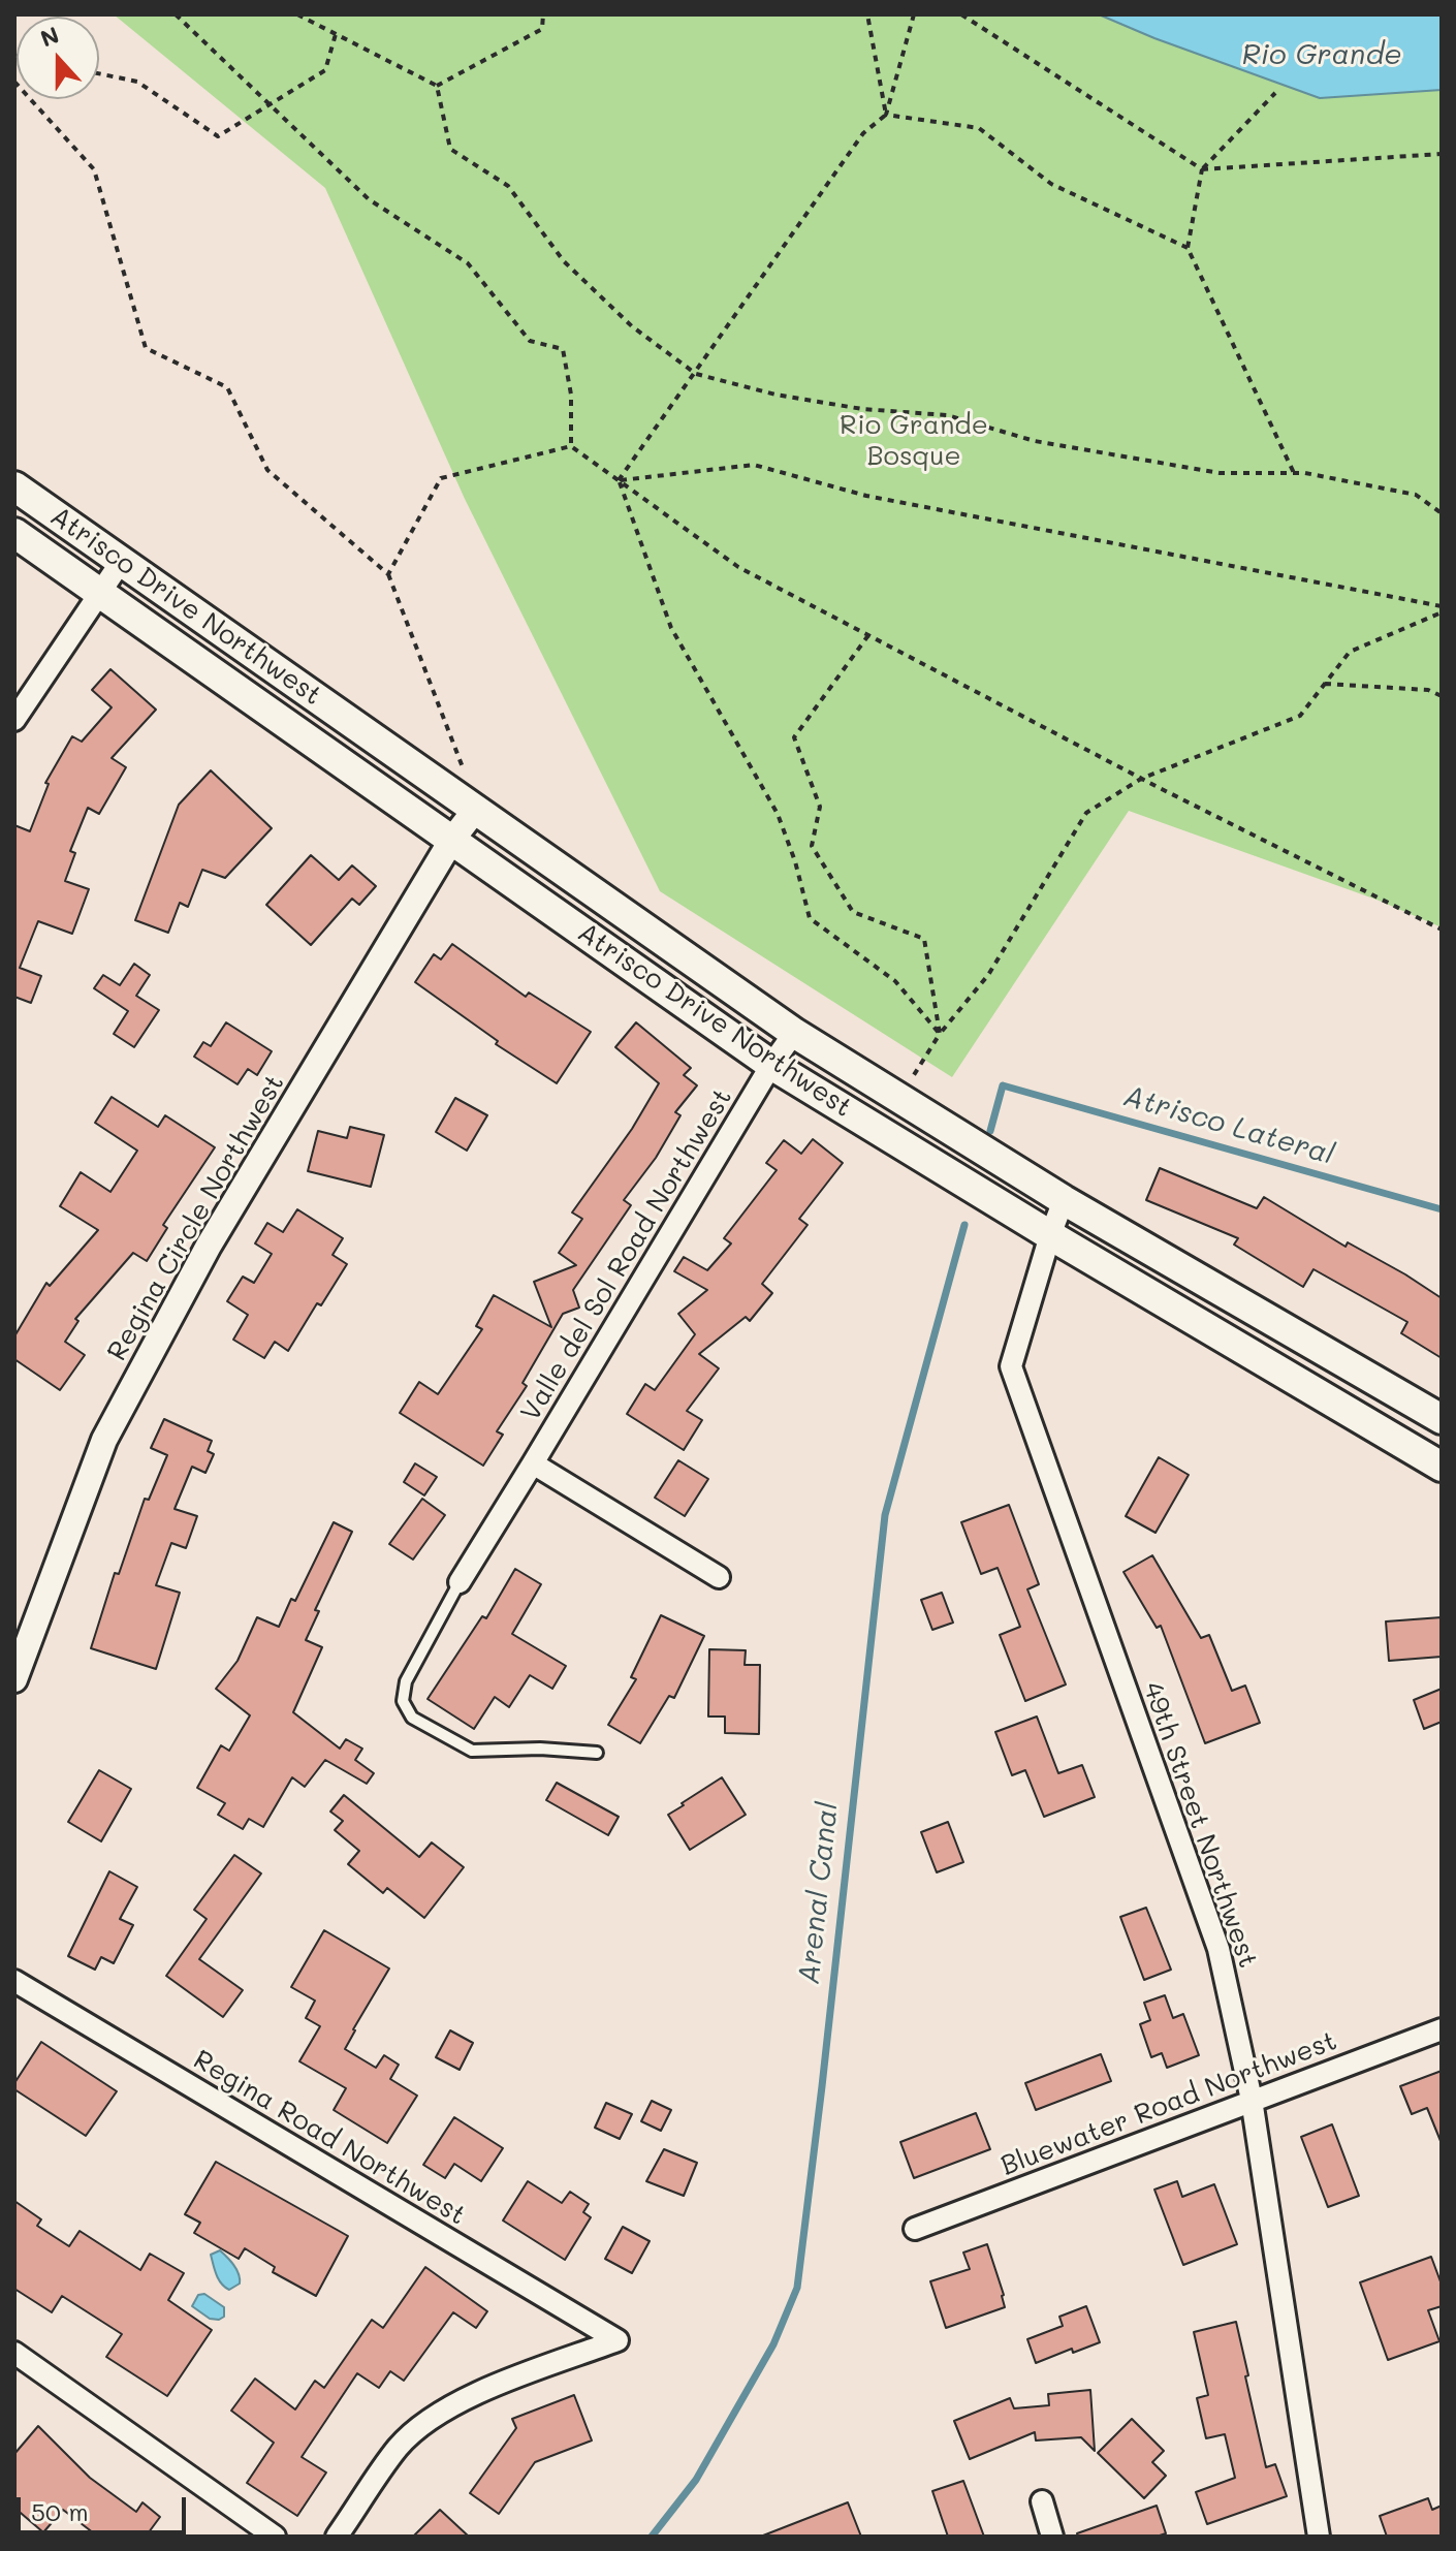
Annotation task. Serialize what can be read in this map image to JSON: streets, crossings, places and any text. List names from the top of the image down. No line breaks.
{"streets":{"main road":["Atrisco Drive Northwest"],"street":["Regina Circle Northwest","Valle del Sol Road Northwest","49th Street Northwest","Bluewater Road Northwest","Regina Road Northwest"]},"crossings":[["Atrisco Drive Northwest","Regina Circle Northwest"],["Atrisco Drive Northwest","Valle del Sol Road Northwest"],["Atrisco Drive Northwest","49th Street Northwest"],["49th Street Northwest","Bluewater Road Northwest"]],"water":["Rio Grande","Atrisco Lateral","Arenal Canal"],"parks":["Rio Grande Bosque"],"scale_bar":"50 m","north":"top"}
